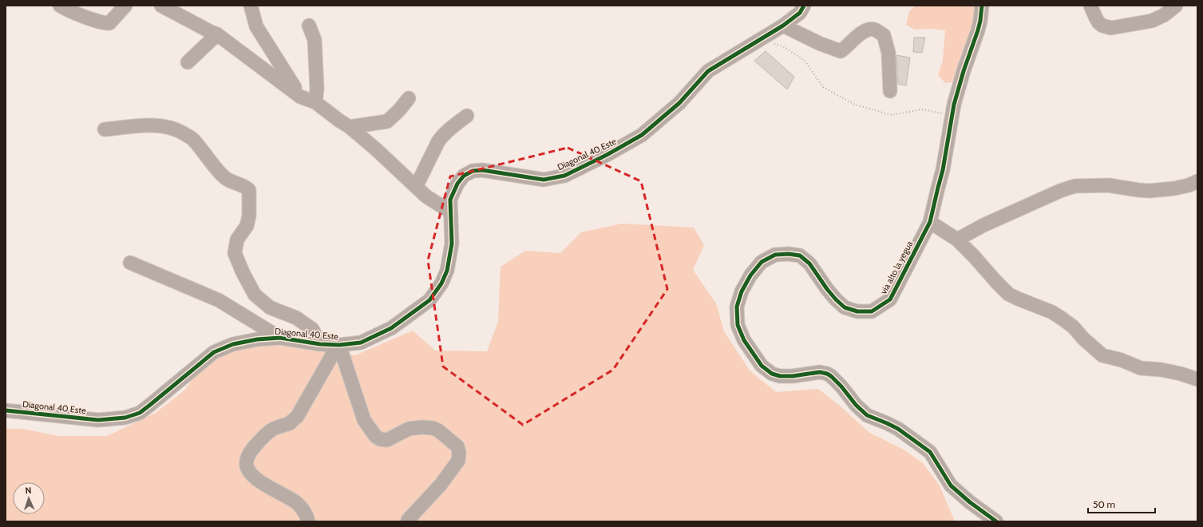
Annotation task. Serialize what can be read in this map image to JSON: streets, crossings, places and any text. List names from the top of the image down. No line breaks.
{"streets":{"street":["Diagonal 40 Este","via alto la yegua"]},"scale_bar":"50 m","north":"top"}
